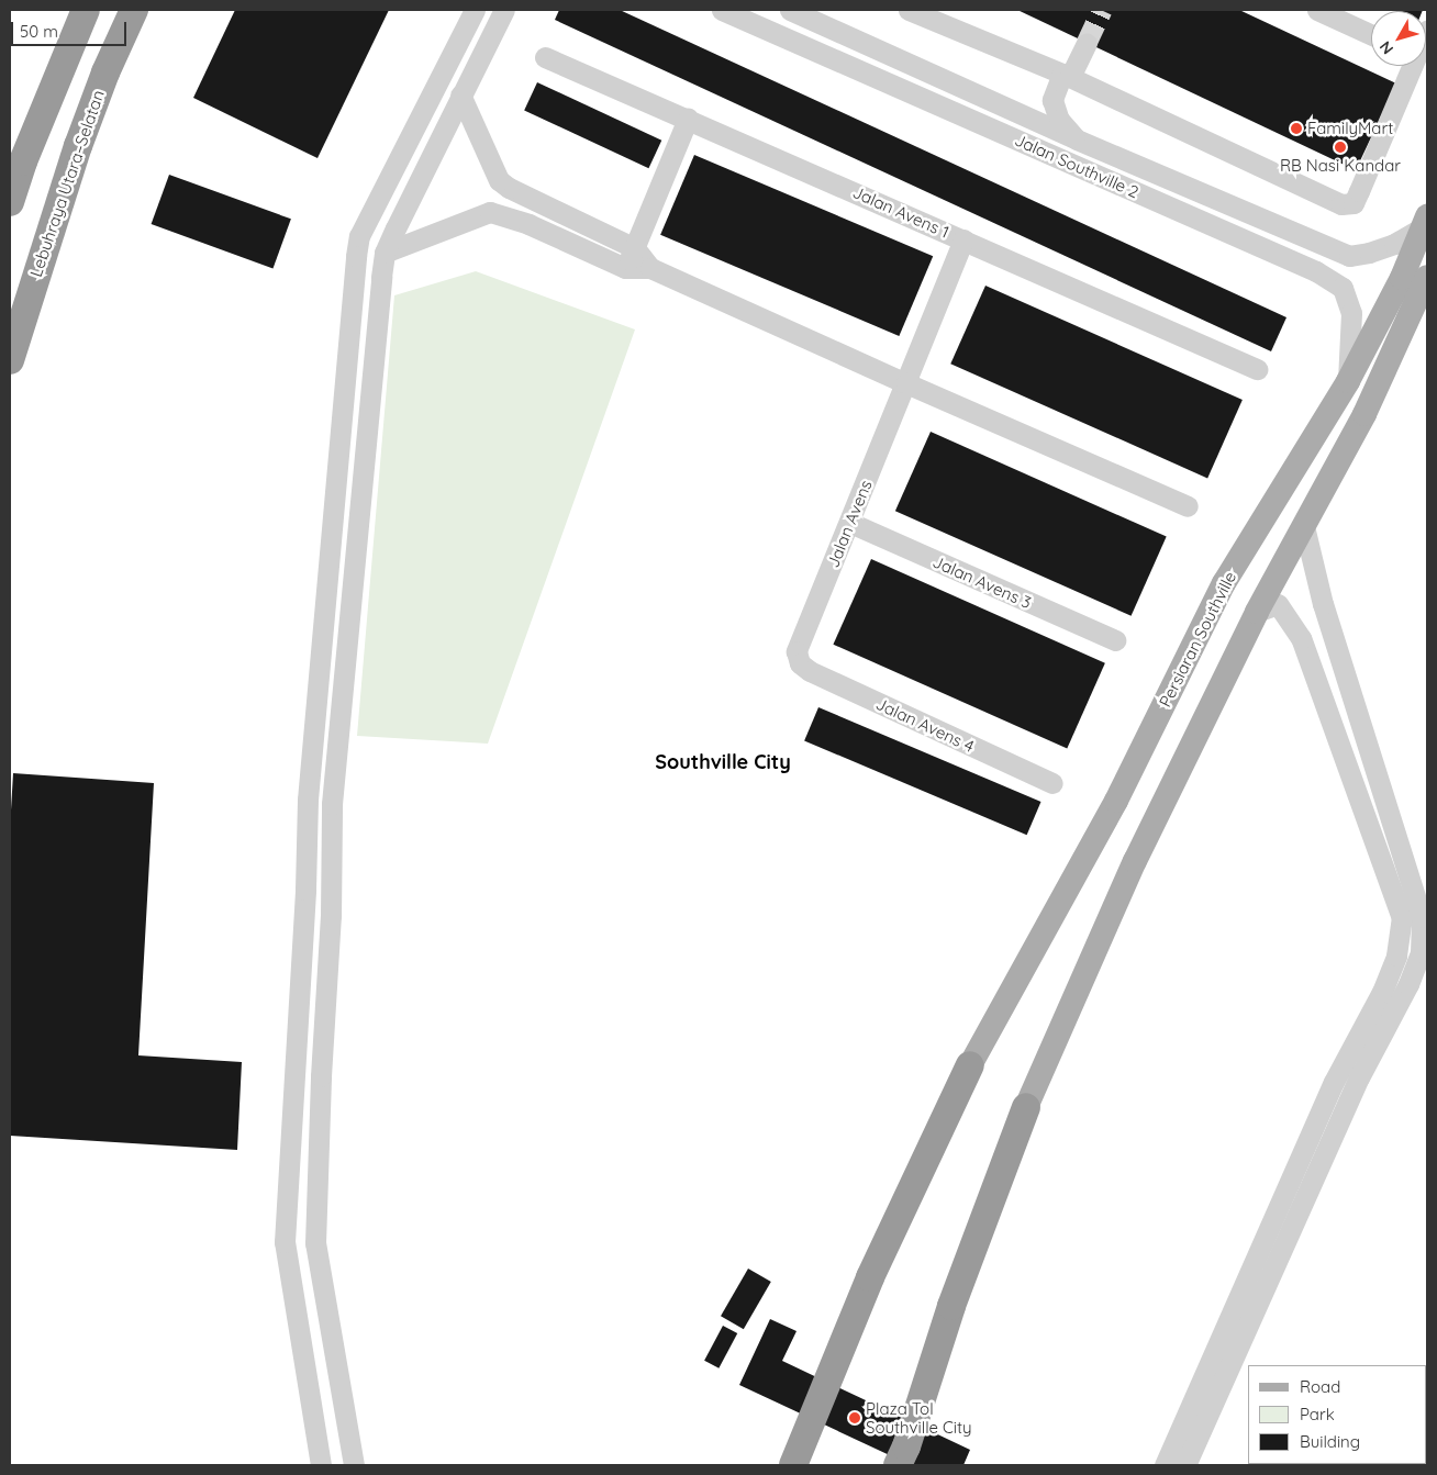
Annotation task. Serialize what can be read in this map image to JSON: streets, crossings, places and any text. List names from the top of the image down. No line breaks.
{"streets":{"highway":["Lebuhraya Utara–Selatan"],"main road":["Persiaran Southville"],"street":["Jalan Southville 2","Jalan Avens 1","Jalan Avens","Jalan Avens 3","Jalan Avens 4"]},"crossings":[["Jalan Southville 2","Persiaran Southville"],["Jalan Avens 1","Jalan Avens"],["Jalan Avens","Jalan Avens 3"],["Jalan Avens","Jalan Avens 4"]],"districts":["Southville City"],"places":["FamilyMart","RB Nasi Kandar","Plaza Tol Southville City"],"legend":["Road","Park","Building"],"scale_bar":"50 m","north":"bottom left"}
